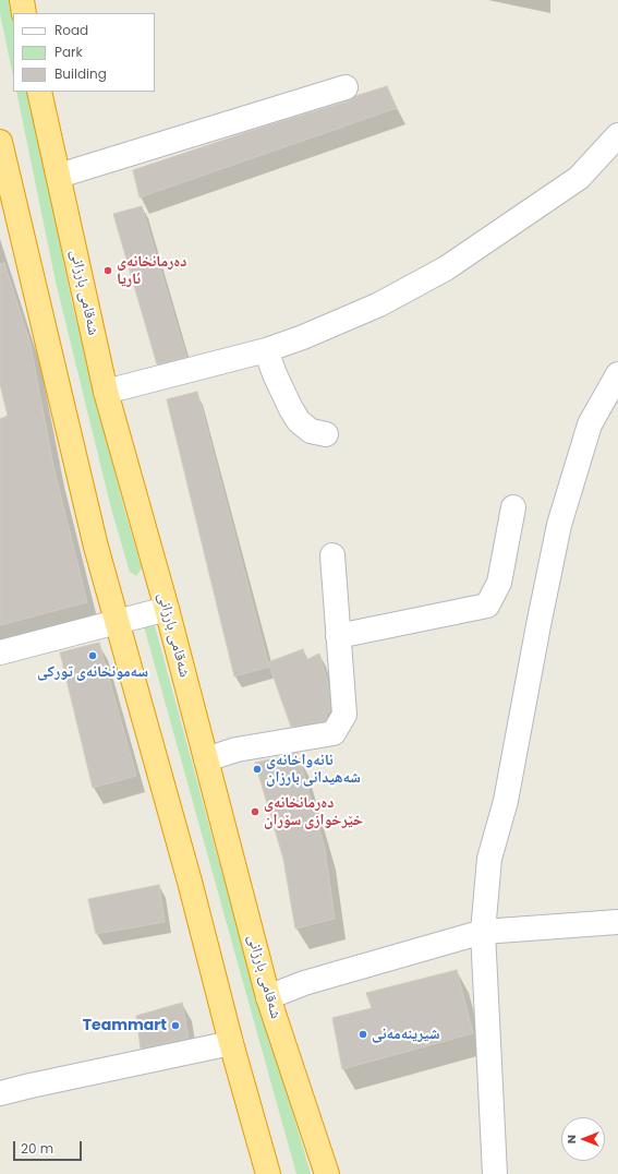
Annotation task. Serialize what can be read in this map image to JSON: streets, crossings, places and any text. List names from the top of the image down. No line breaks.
{"streets":{"highway":["شەقامی بارزانی"]},"places":["دەرمانخانەی ئاریا","سەمونخانەی تورکی","نانەواخانەی شەهیدانی بارزان","دەرمانخانەی خێرخوازی سۆران","Teammart","شیرینەمەنی"],"legend":["Road","Park","Building"],"scale_bar":"20 m","north":"left"}
